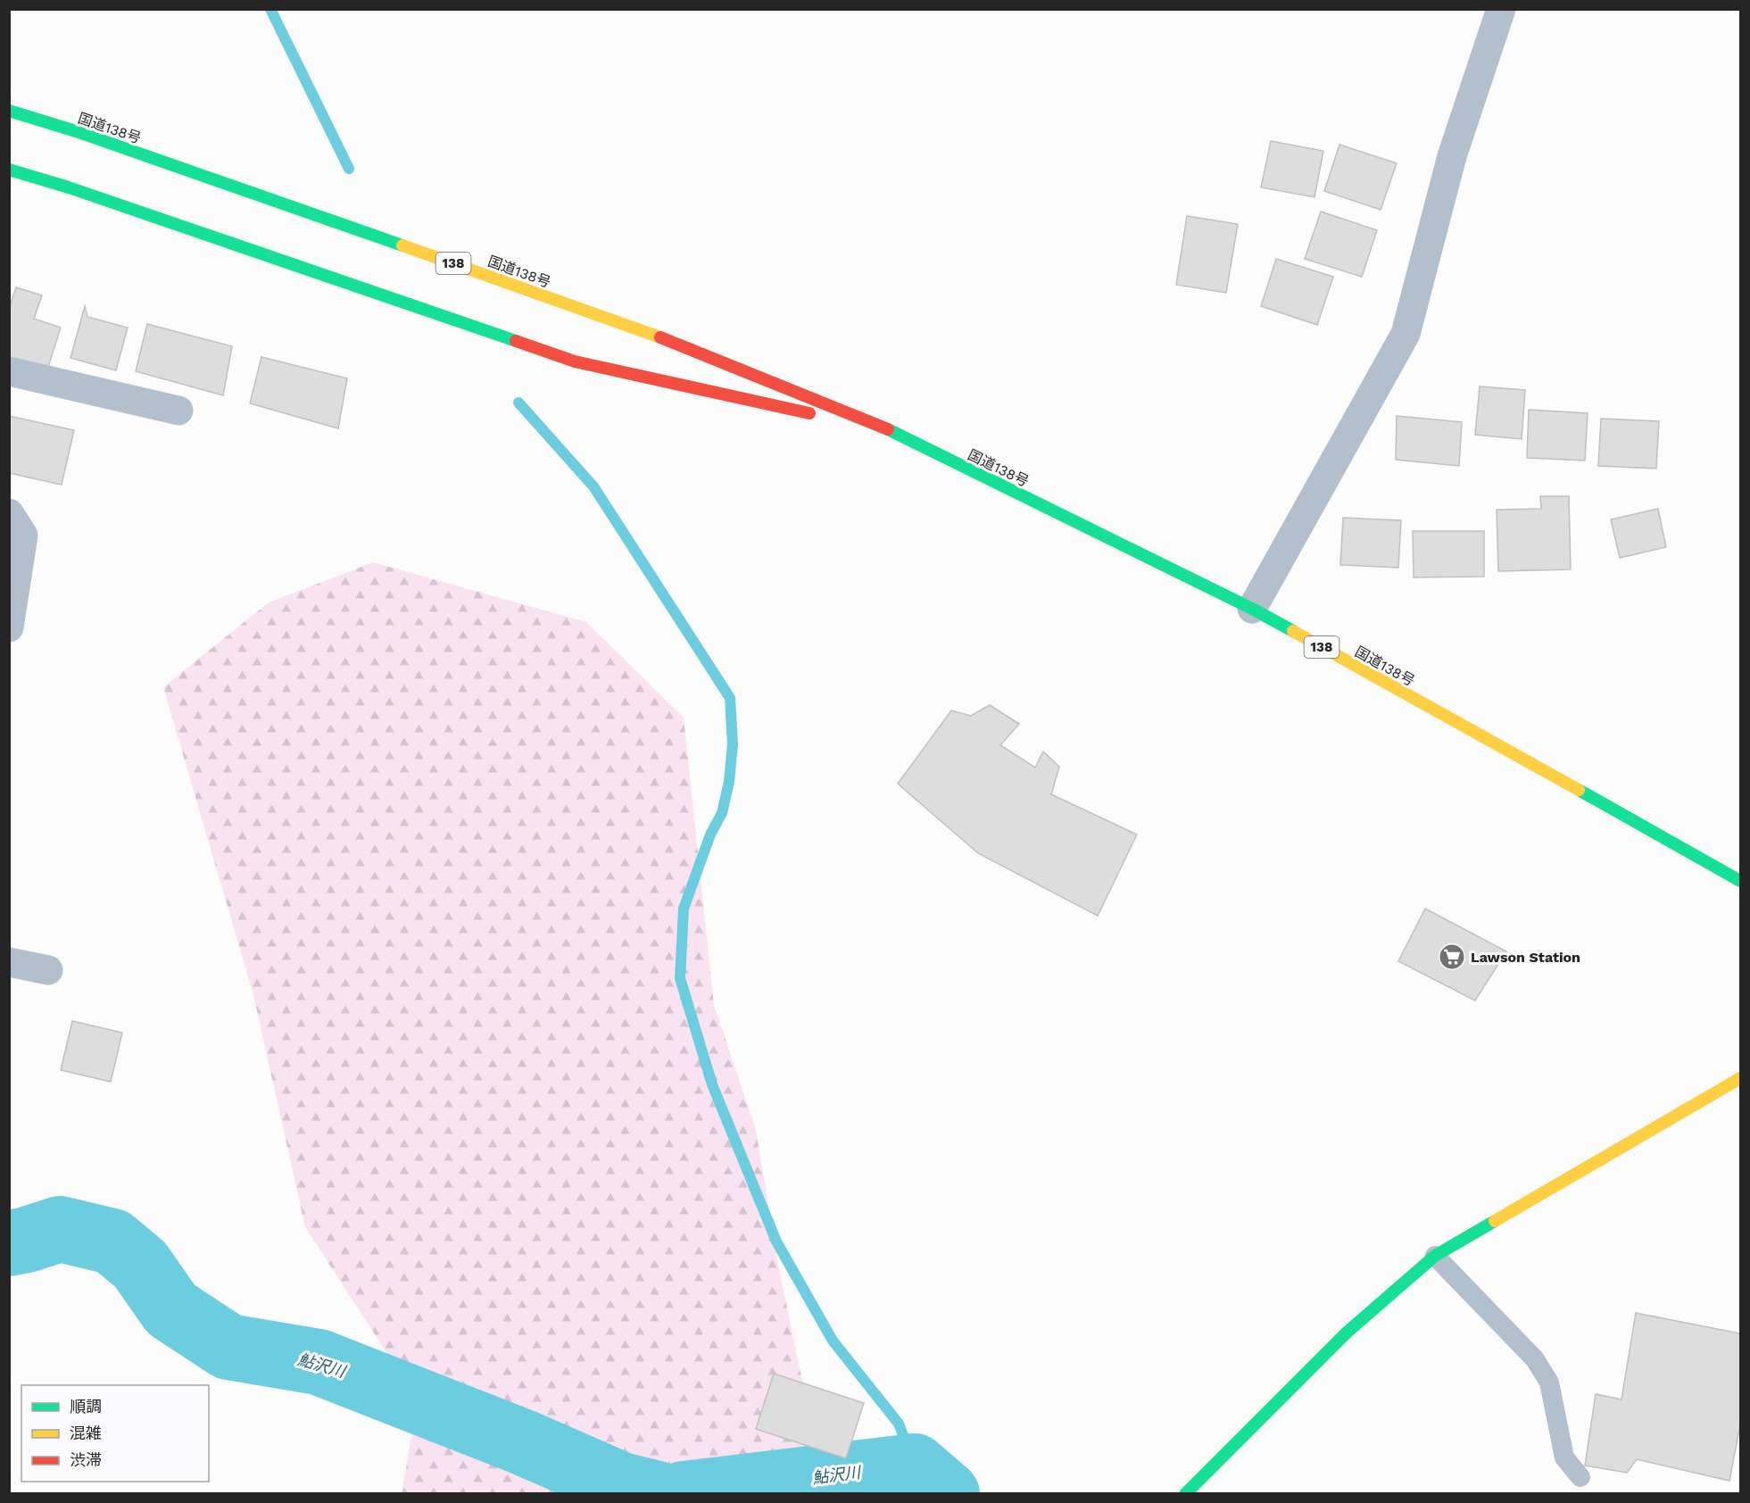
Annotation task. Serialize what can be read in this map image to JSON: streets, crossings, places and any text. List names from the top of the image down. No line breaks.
{"streets":{"main road":["国道138号","138"]},"water":["鮎沢川"],"places":{"supermarket":["Lawson Station"]},"legend":["順調","混雑","渋滞"]}
